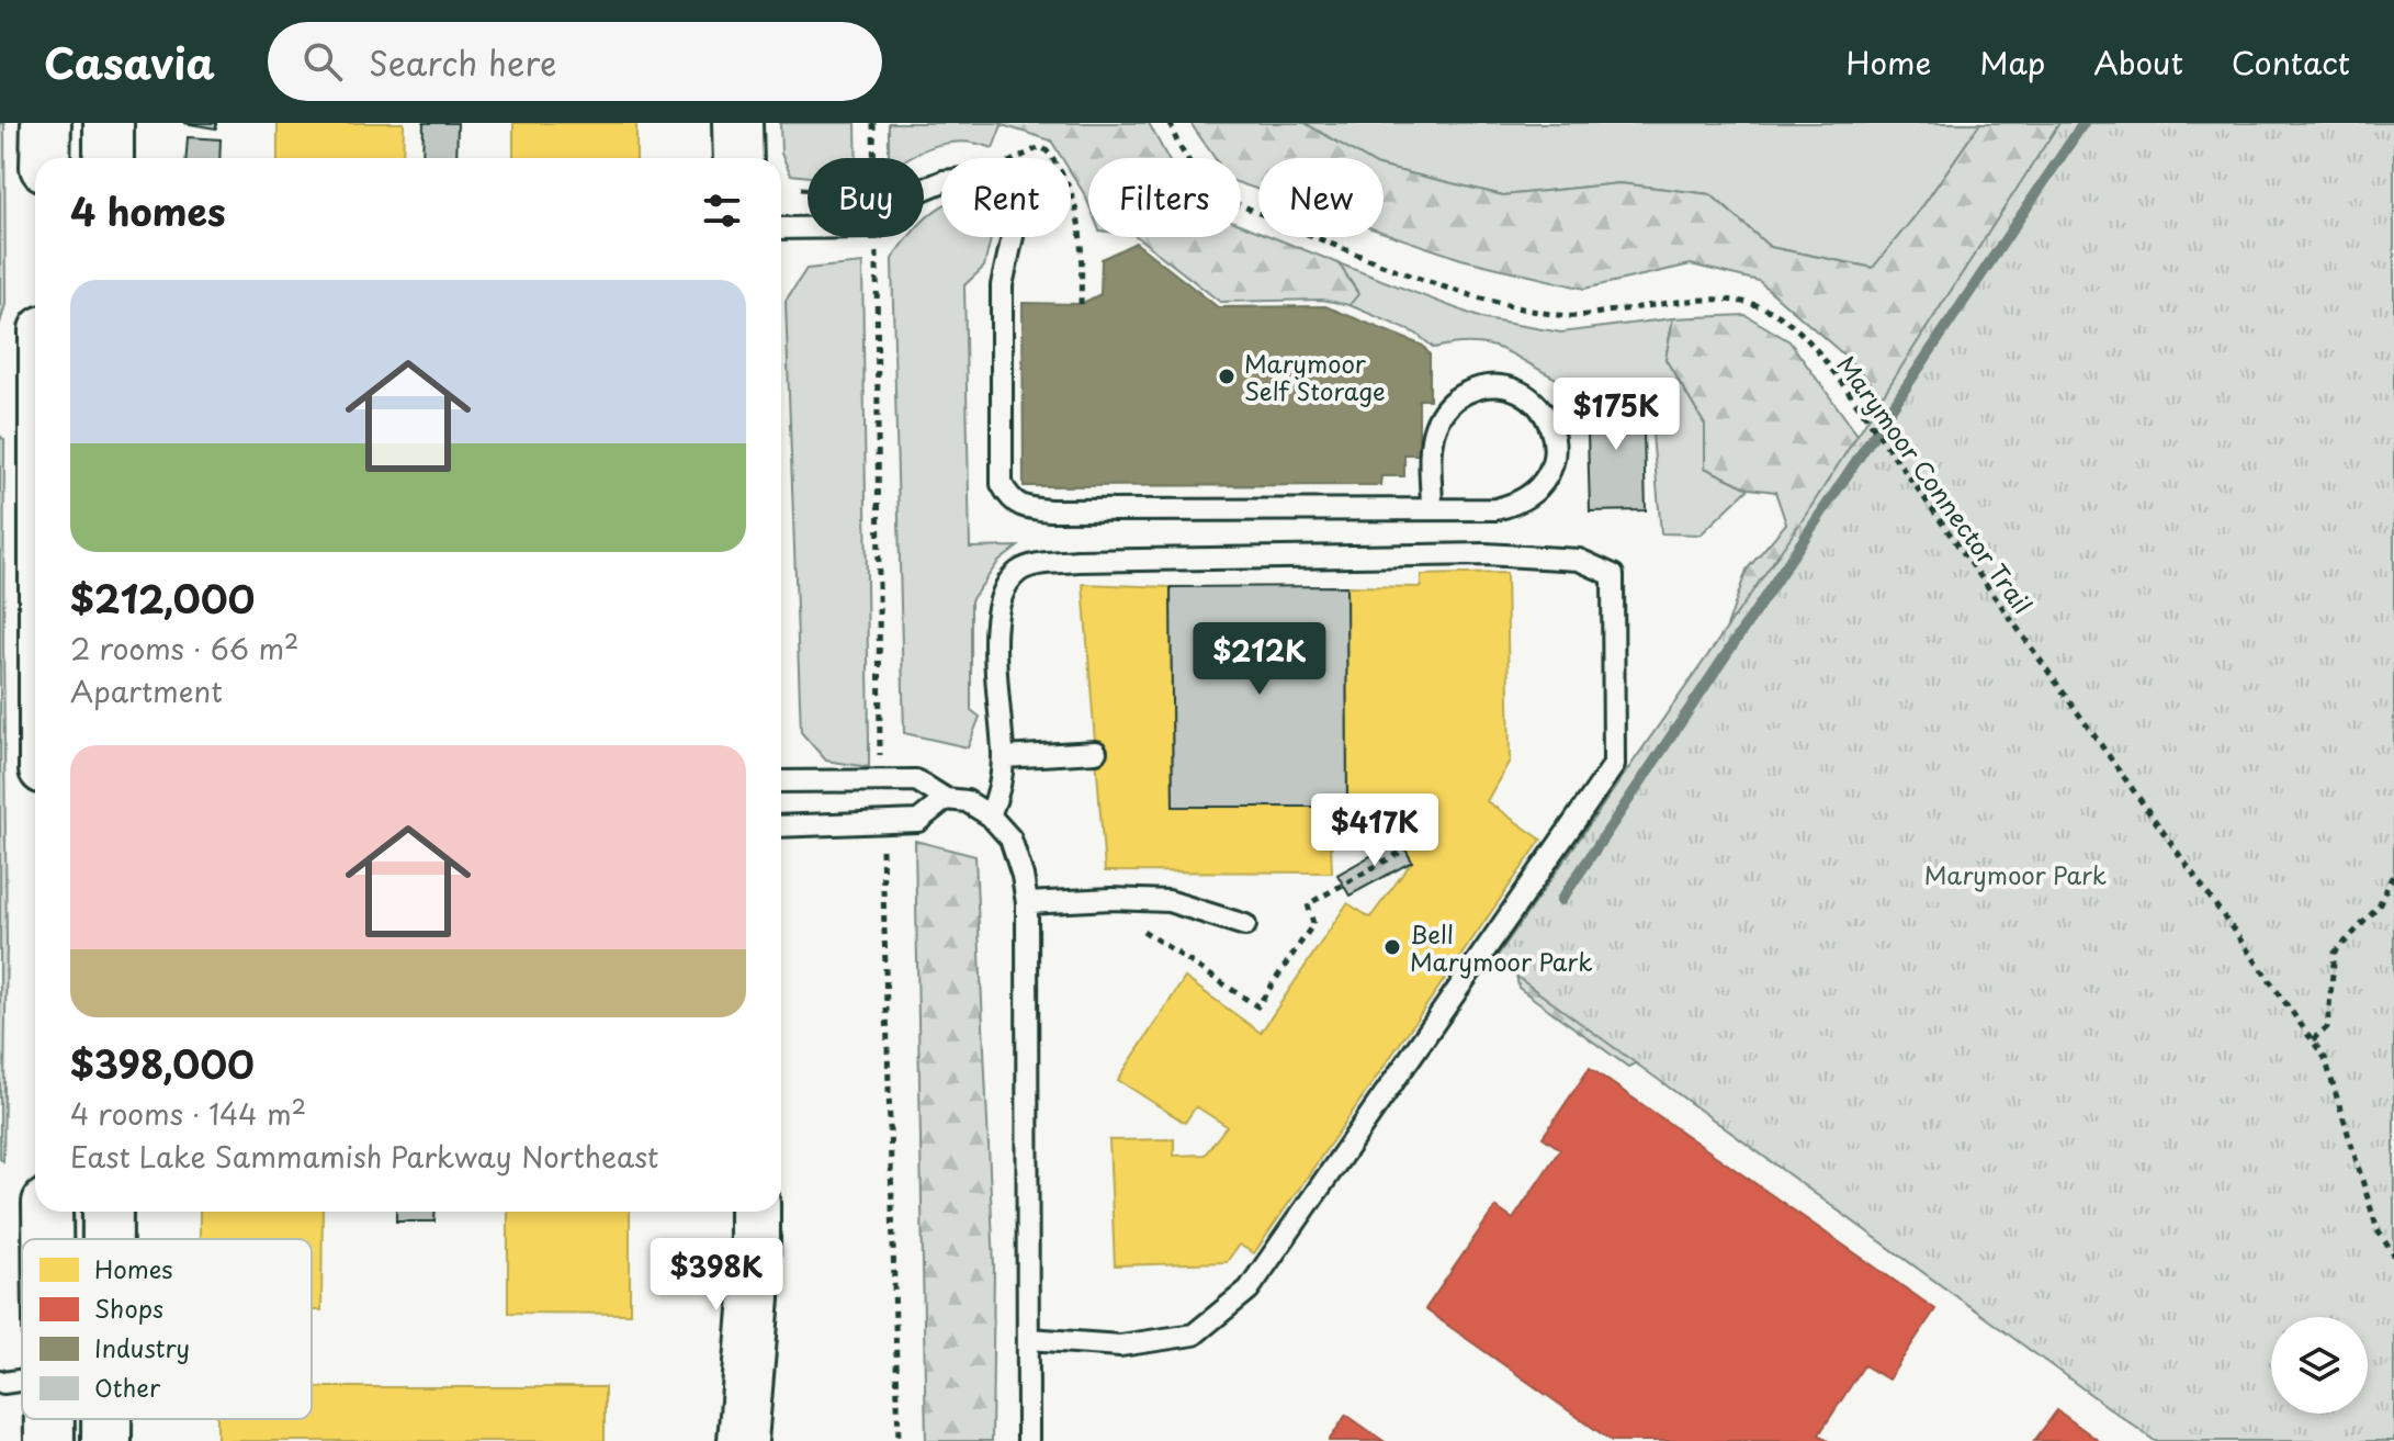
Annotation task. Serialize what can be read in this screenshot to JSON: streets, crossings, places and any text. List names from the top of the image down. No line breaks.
{"streets":{"path":["Marymoor Connector Trail"]},"parks":["Marymoor Park"],"places":["Marymoor Self Storage","Bell Marymoor Park"],"legend":["Homes","Shops","Industry","Other"],"page":{"header":"Casavia","search":"Search here","nav":["Home","Map","About","Contact"],"chip":["Buy","Rent","Filters","New"],"heading":"4 homes","list":[{"name":"$212,000","note":"2 rooms · 66 m² · Apartment"},{"name":"$398,000","note":"4 rooms · 144 m² · East Lake Sammamish Parkway Northeast"}],"price":["$175K","$212K","$417K","$398K"]}}
